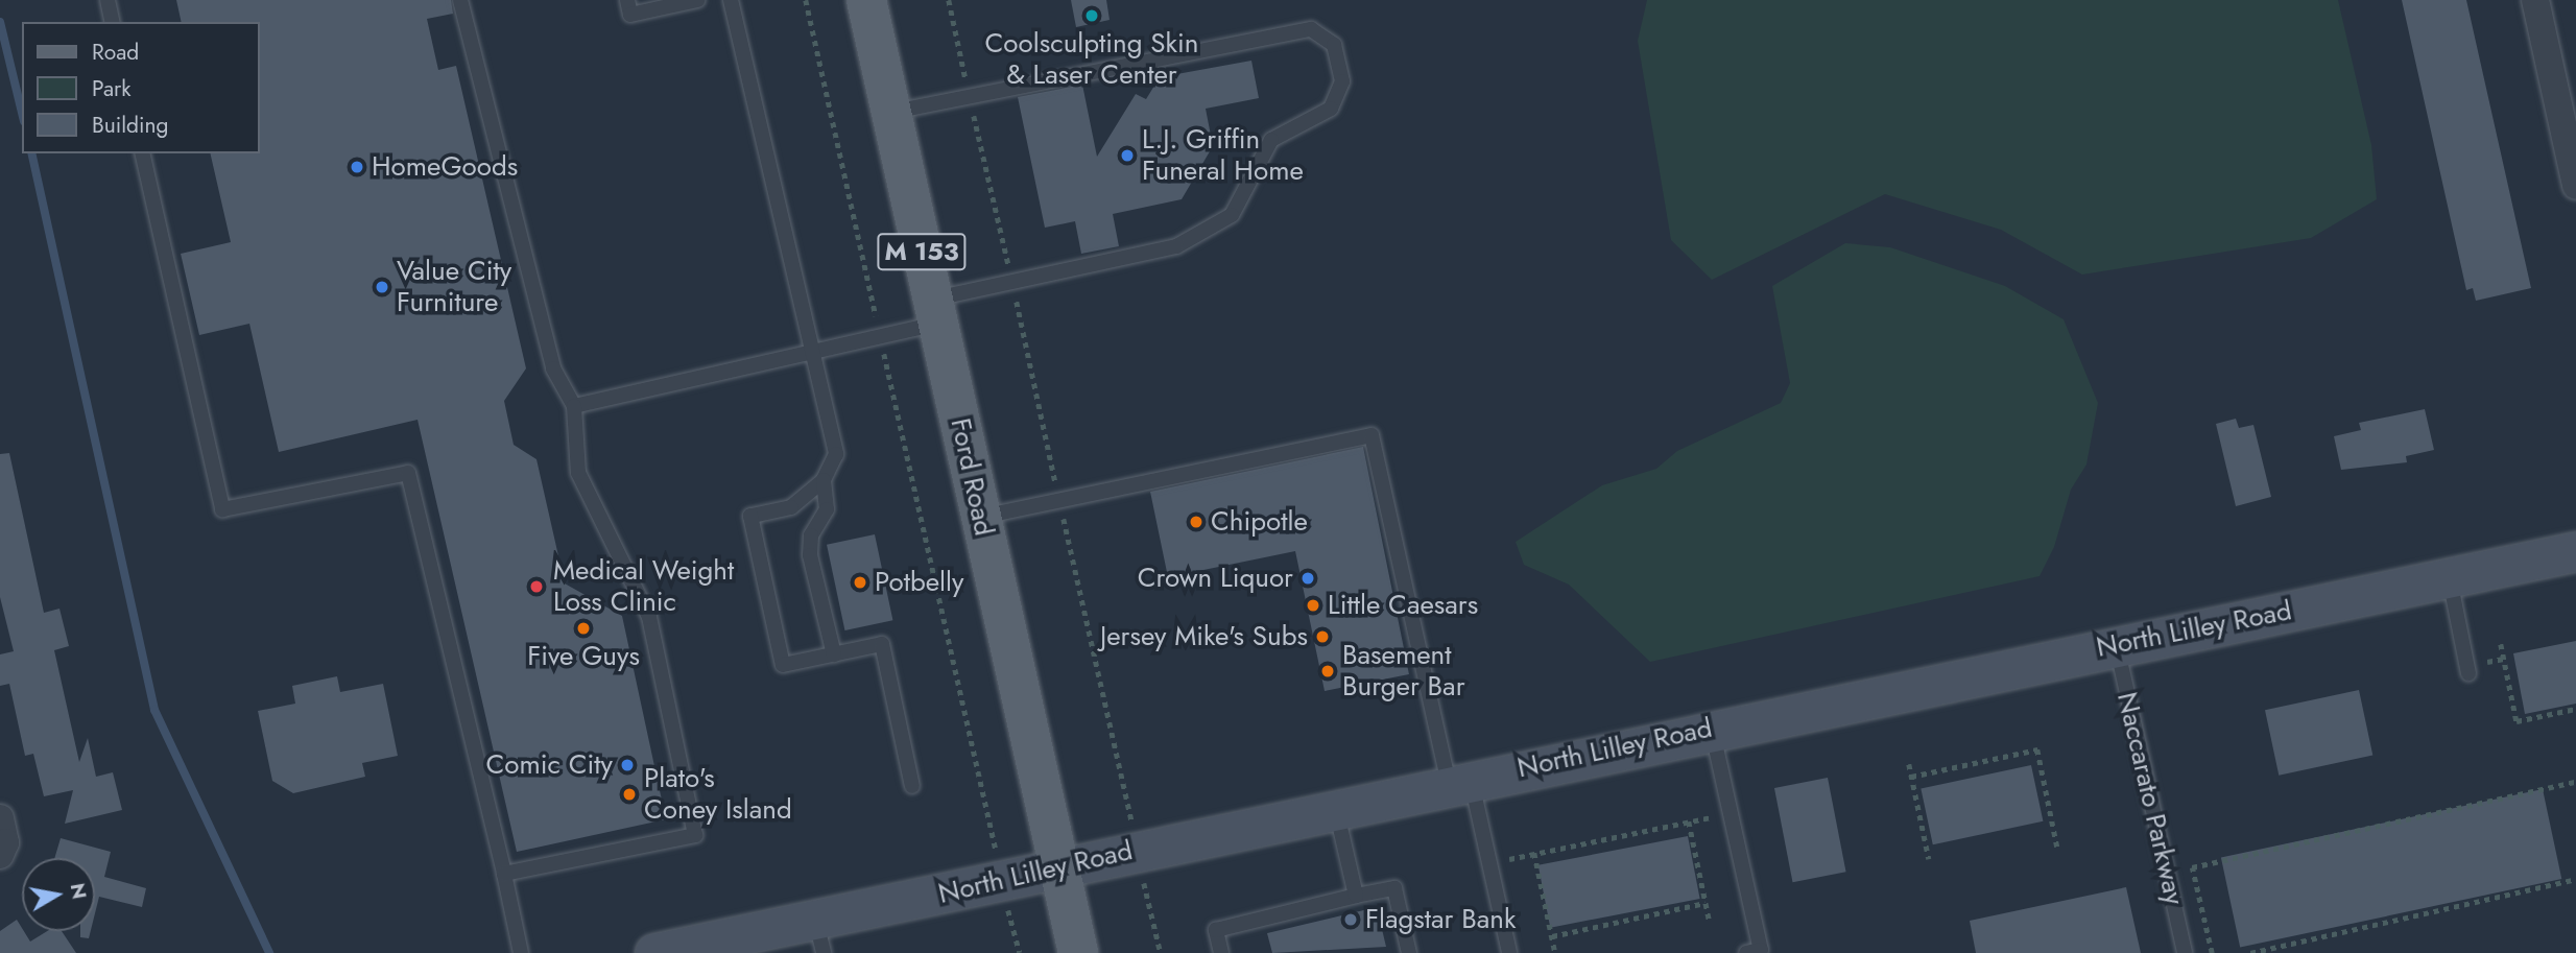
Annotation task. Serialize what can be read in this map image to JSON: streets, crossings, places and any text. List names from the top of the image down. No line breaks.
{"streets":{"main road":["M 153","Ford Road"],"street":["North Lilley Road"],"lane":["Naccarato Parkway"]},"crossings":[["Ford Road","North Lilley Road"],["North Lilley Road","Naccarato Parkway"]],"places":["Coolsculpting Skin & Laser Center","L.J. Griffin Funeral Home","HomeGoods","Value City Furniture","Chipotle","Crown Liquor","Potbelly","Medical Weight Loss Clinic","Little Caesars","Five Guys","Jersey Mike's Subs","Basement Burger Bar","Comic City","Plato's Coney Island","Flagstar Bank"],"legend":["Road","Park","Building"],"north":"right"}
